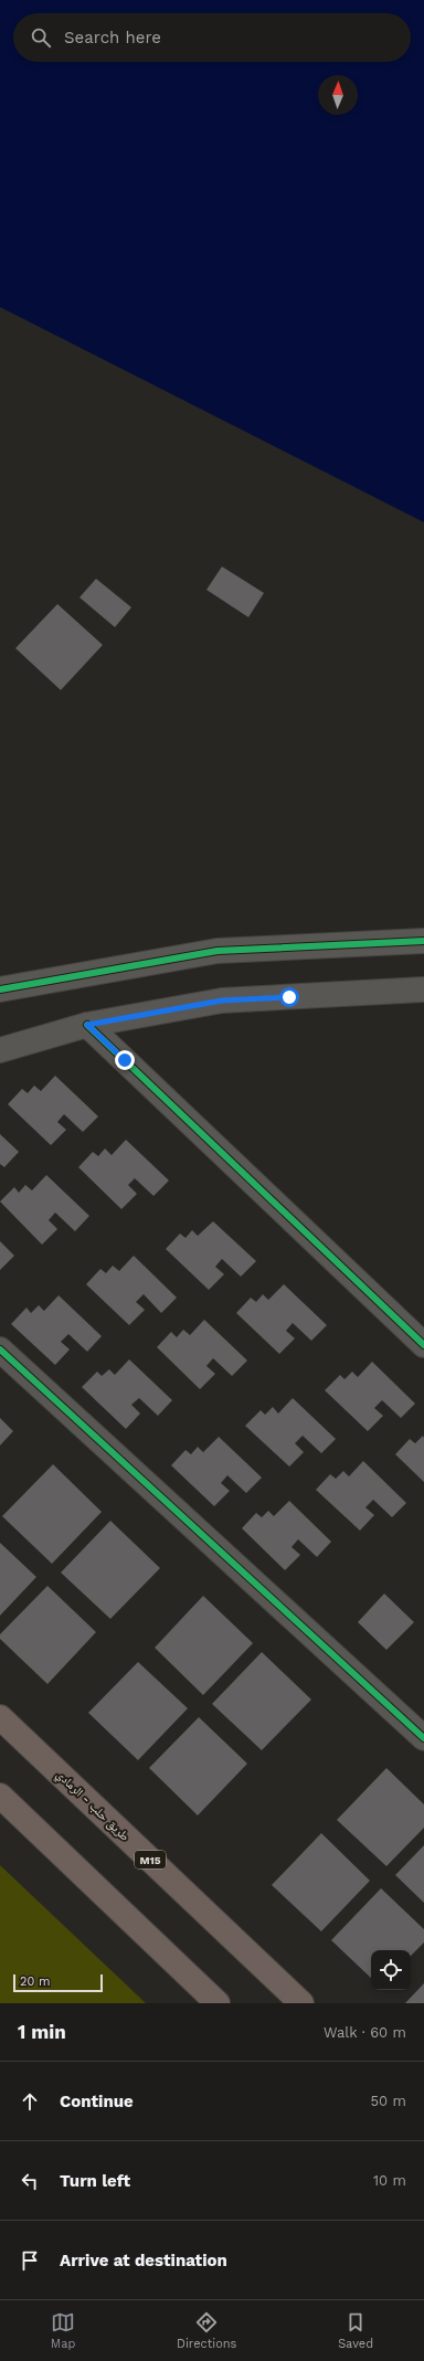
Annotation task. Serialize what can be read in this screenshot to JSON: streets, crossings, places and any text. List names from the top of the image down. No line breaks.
{"streets":{"highway":["طريق حلب - الرمادي","M15"]},"scale_bar":"20 m","north":"top","page":{"search":"Search here","scale":"20 m","heading":["1 min","Walk · 60 m"],"list":[["Continue","50 m"],["Turn left","10 m"],"Arrive at destination"],"nav":["Map","Directions","Saved"]}}
